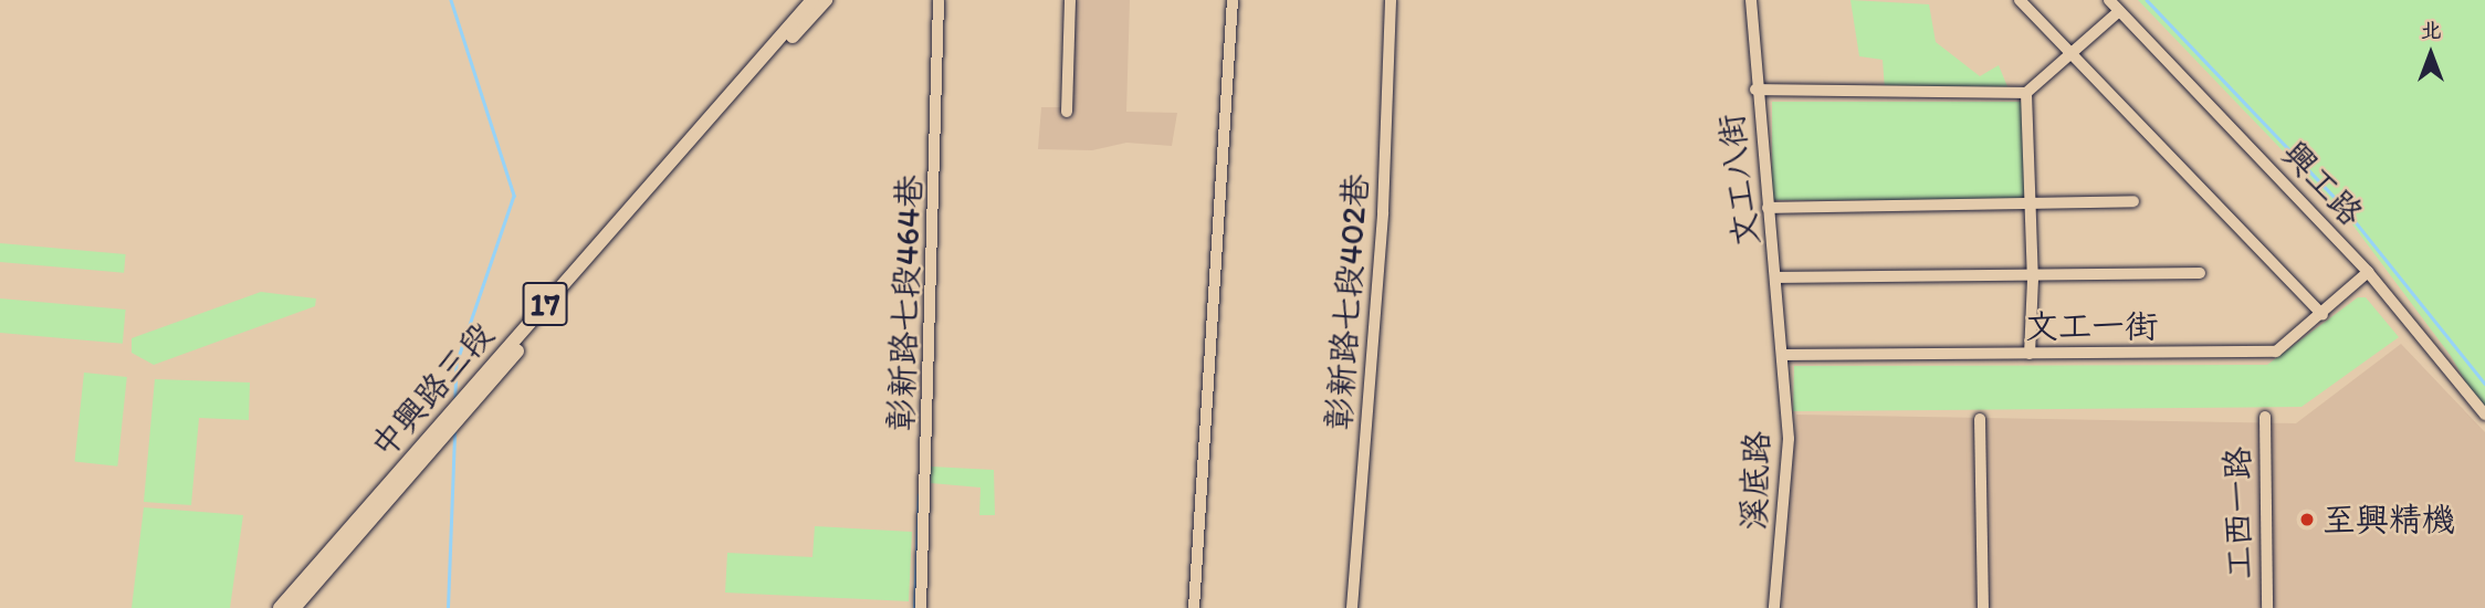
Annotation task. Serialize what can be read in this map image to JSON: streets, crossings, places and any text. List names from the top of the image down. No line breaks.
{"streets":{"main road":["17","中興路三段"],"street":["文工八街","興工路","彰新路七段402巷","彰新路七段464巷","文工一街","溪底路","工西一路"]},"crossings":[["文工八街","文工一街"],["文工八街","溪底路"],["興工路","文工一街"],["文工一街","溪底路"]],"places":["至興精機"],"north":"top"}
